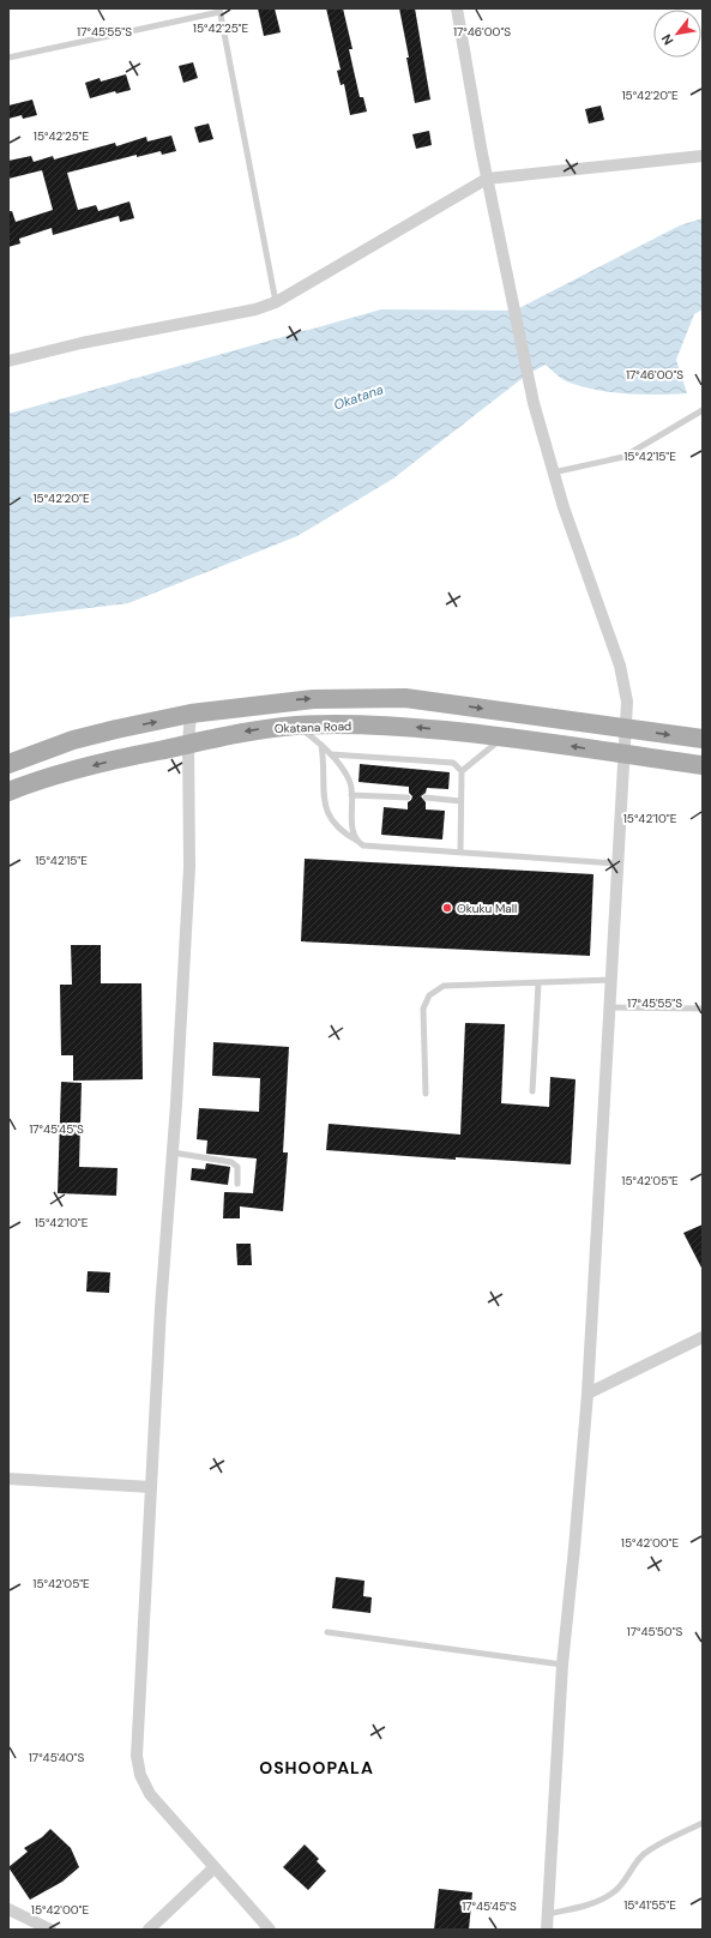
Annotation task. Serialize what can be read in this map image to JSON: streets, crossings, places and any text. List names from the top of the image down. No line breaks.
{"streets":{"main road":["Okatana Road"]},"districts":["OSHOOPALA"],"water":["Okatana"],"places":["Okuku Mall"],"north":"bottom left","coordinates":["15°42'25\"E","17°45'55\"S","17°46'00\"S","15°42'20\"E","15°42'15\"E","15°42'10\"E","17°45'45\"S","15°42'05\"E","15°42'00\"E","17°45'50\"S","17°45'40\"S","15°41'55\"E"]}
